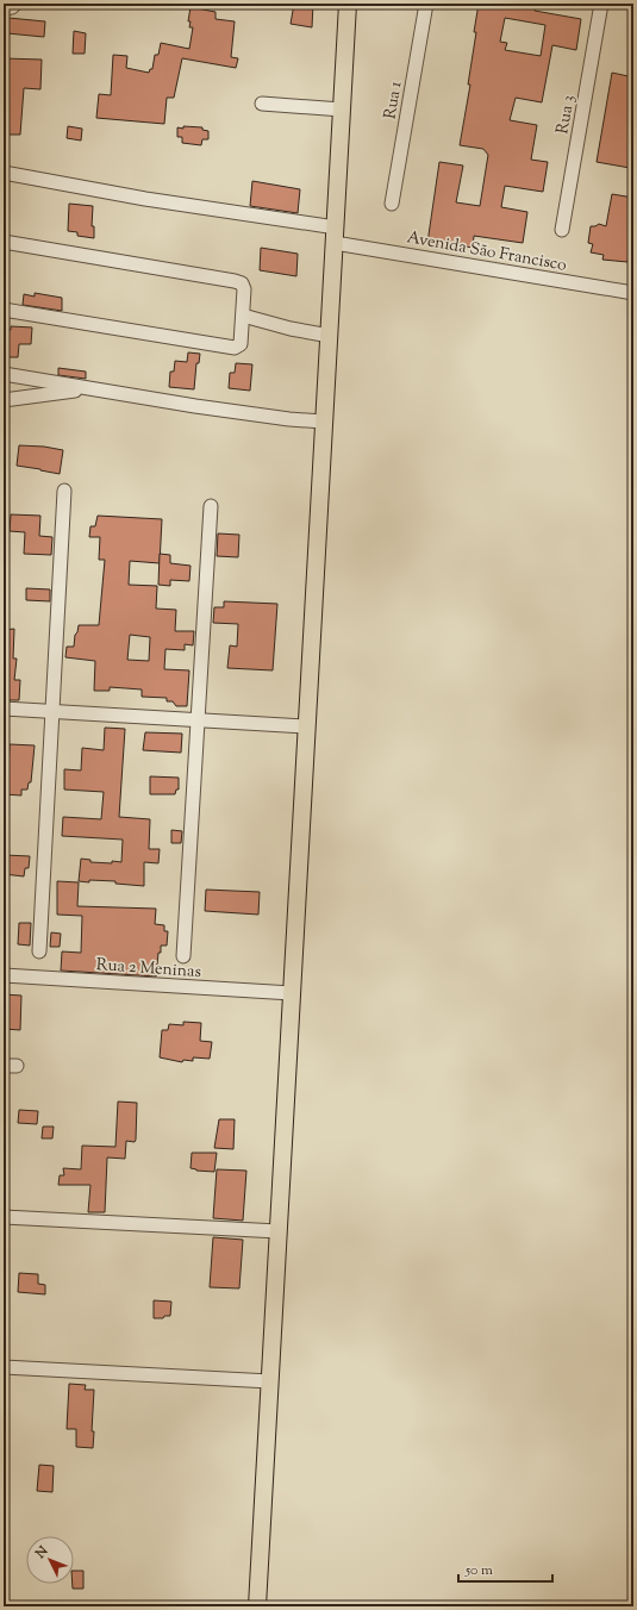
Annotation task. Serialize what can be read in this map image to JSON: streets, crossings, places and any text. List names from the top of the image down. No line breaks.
{"streets":{"street":["Rua 1","Rua 3","Avenida São Francisco","Rua 2 Meninas"]},"scale_bar":"50 m","north":"top left"}
